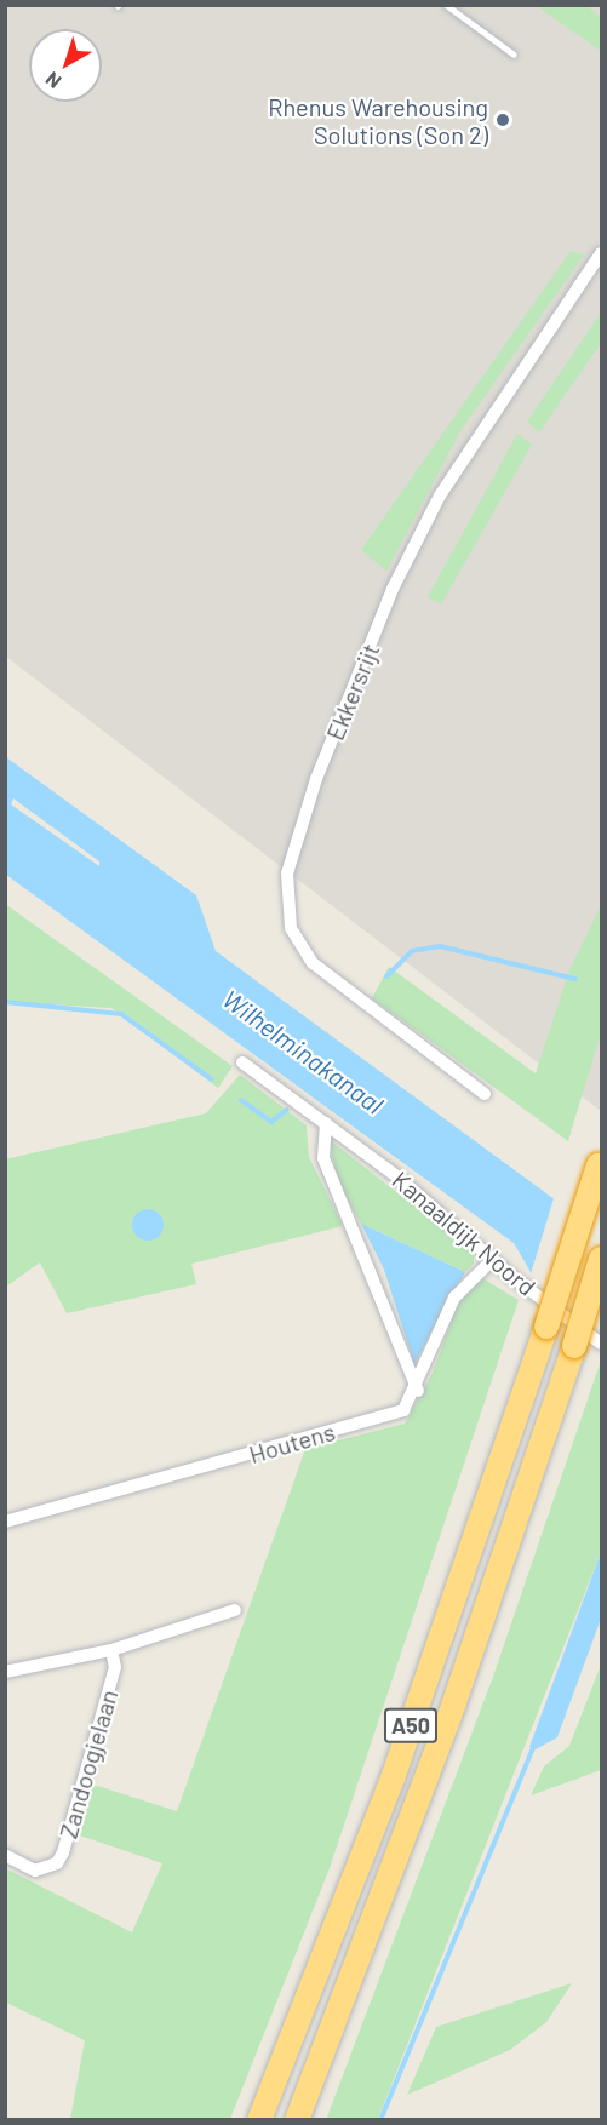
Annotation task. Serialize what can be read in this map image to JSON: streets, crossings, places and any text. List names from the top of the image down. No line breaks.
{"streets":{"highway":["A50"],"street":["Ekkersrijt","Kanaaldijk Noord","Houtens","Zandoogjelaan"]},"crossings":[["Kanaaldijk Noord","Houtens"]],"water":["Wilhelminakanaal"],"places":["Rhenus Warehousing Solutions (Son 2)"],"north":"bottom left"}
